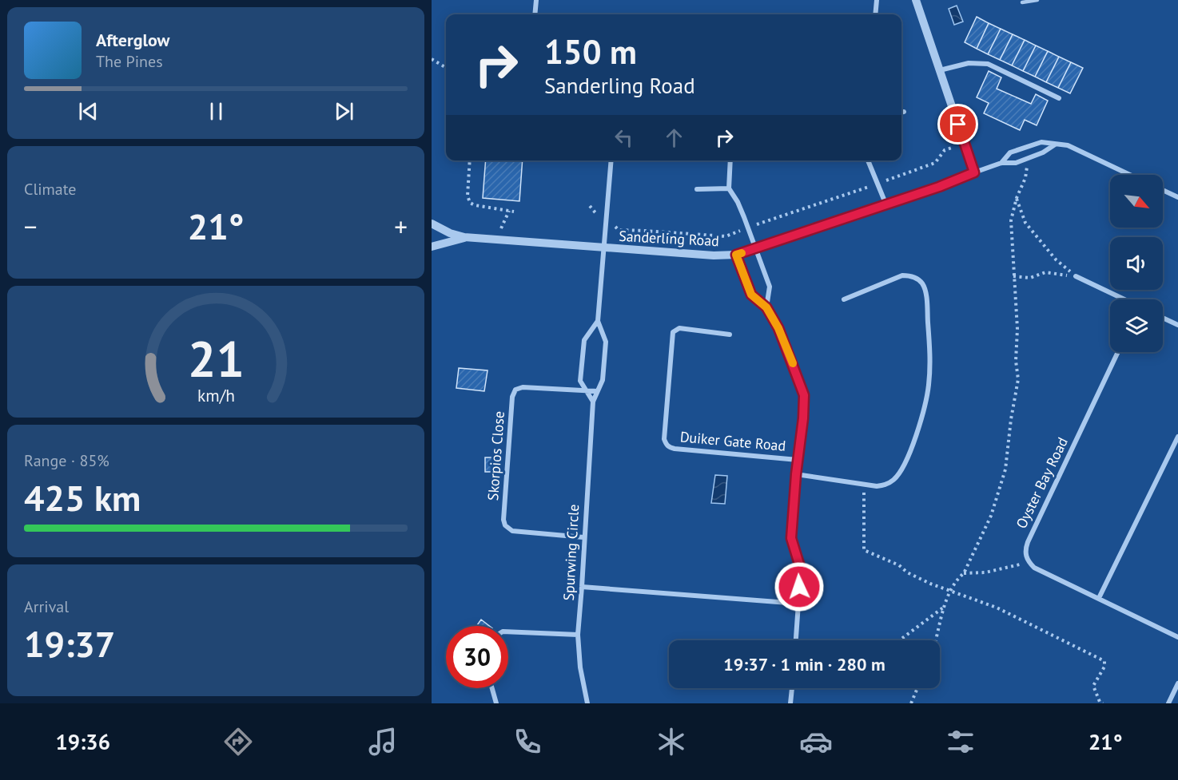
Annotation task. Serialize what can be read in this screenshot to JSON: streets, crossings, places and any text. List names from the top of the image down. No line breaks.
{"streets":{"street":["Sanderling Road","Duiker Gate Road","Skorpios Close","Oyster Bay Road","Spurwing Circle"]},"crossings":[["Sanderling Road","Duiker Gate Road"],["Sanderling Road","Spurwing Circle"],["Skorpios Close","Spurwing Circle"]],"north":"bottom right","page":{"turn":["150 m","Sanderling Road"],"song":["Afterglow","The Pines"],"tile":["Climate",["Range · 85%","425 km"],["Arrival","19:37"]],"heat":["−","21°","+"],"limit":"30","trip":"19:37 · 1 min · 280 m","tabs":["19:36","21°"],"gauge":["21","km/h"]}}
